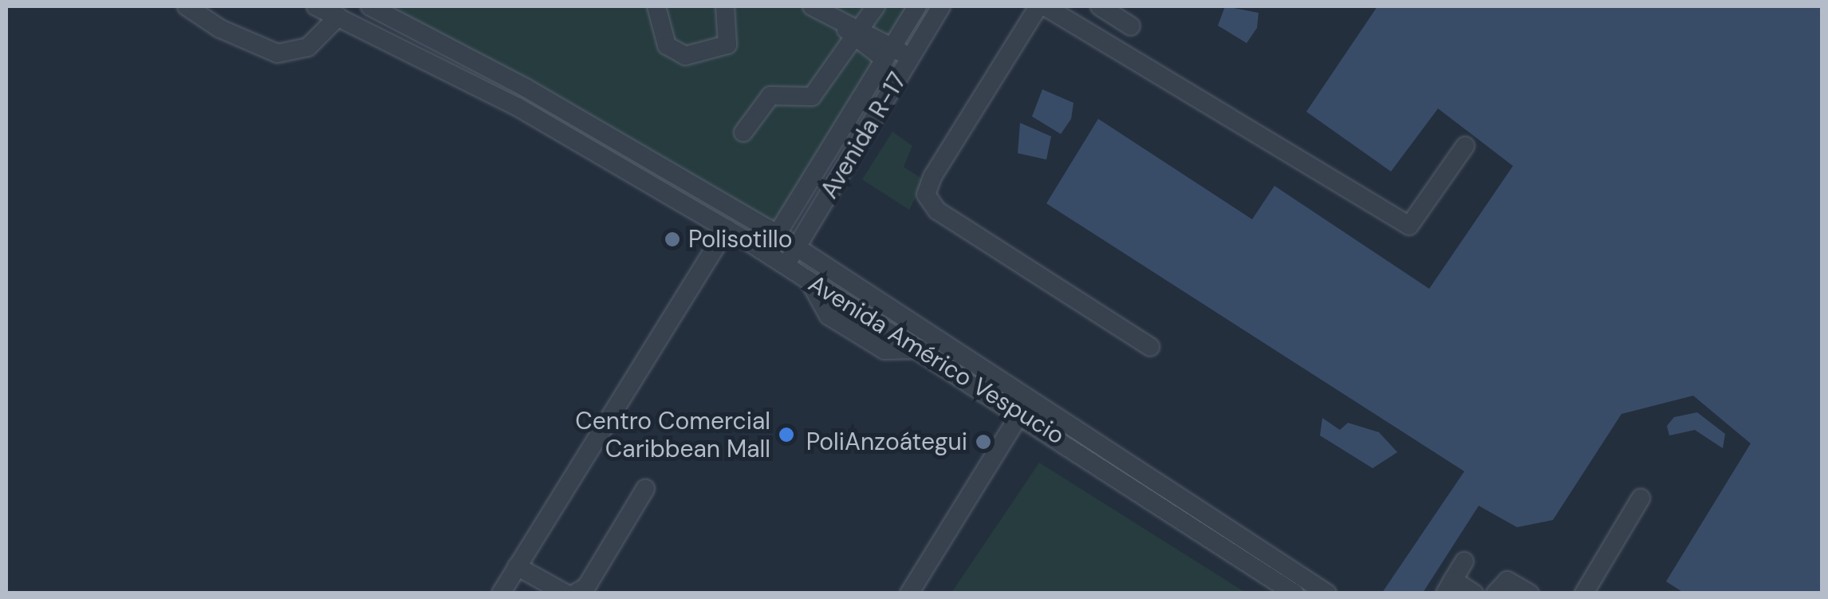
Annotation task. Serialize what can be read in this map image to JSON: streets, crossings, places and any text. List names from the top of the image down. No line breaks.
{"streets":{"street":["Avenida R-17","Avenida Américo Vespucio"]},"crossings":[["Avenida R-17","Avenida Américo Vespucio"]],"places":["Polisotillo","Centro Comercial Caribbean Mall","PoliAnzoátegui"]}
